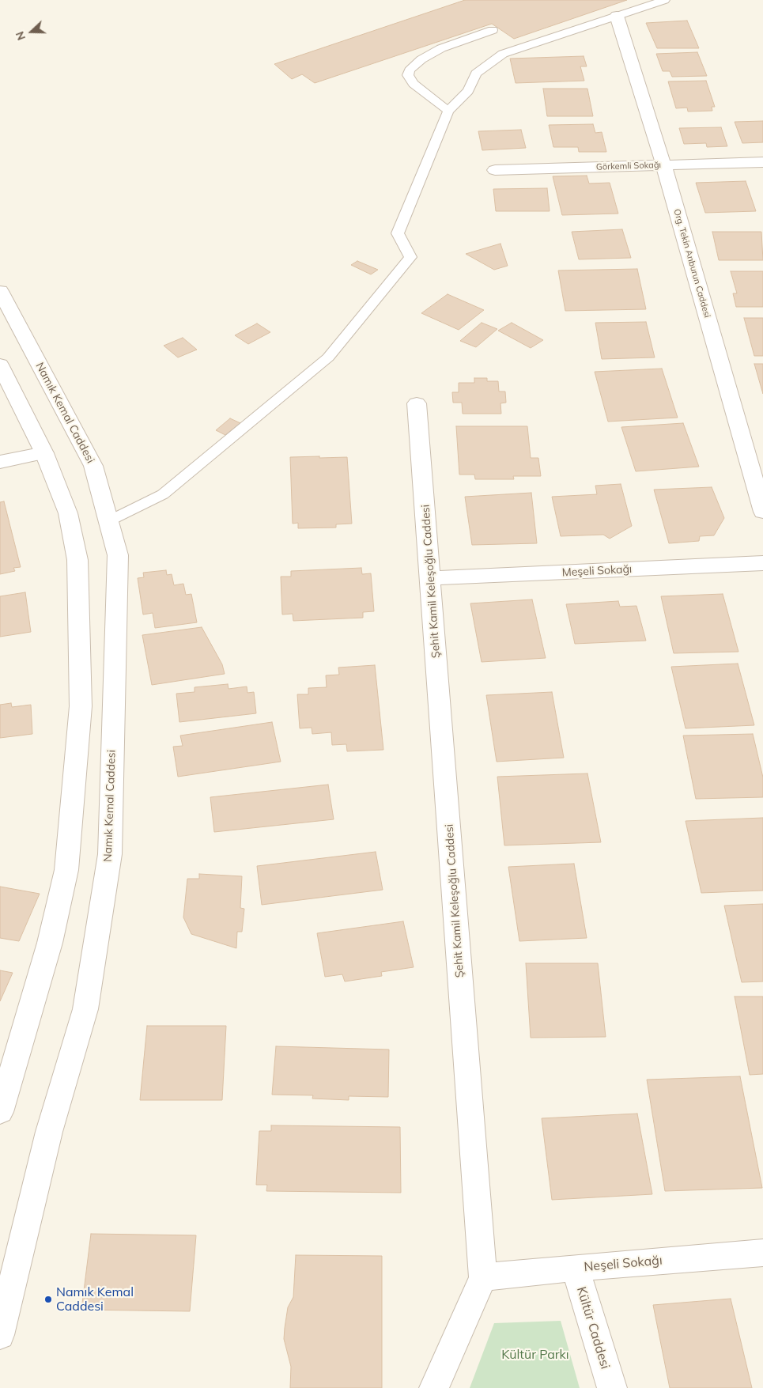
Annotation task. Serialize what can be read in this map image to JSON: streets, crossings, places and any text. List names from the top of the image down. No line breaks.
{"streets":{"street":["Görkemli Sokağı","Org. Tekin Arıburun Caddesi","Namık Kemal Caddesi","Meşeli Sokağı","Şehit Kamil Keleşoğlu Caddesi","Neşeli Sokağı","Kültür Caddesi"]},"crossings":[["Görkemli Sokağı","Org. Tekin Arıburun Caddesi"],["Meşeli Sokağı","Şehit Kamil Keleşoğlu Caddesi"],["Şehit Kamil Keleşoğlu Caddesi","Neşeli Sokağı"],["Neşeli Sokağı","Kültür Caddesi"]],"parks":["Kültür Parkı"],"places":["Namık Kemal Caddesi"],"north":"left"}
